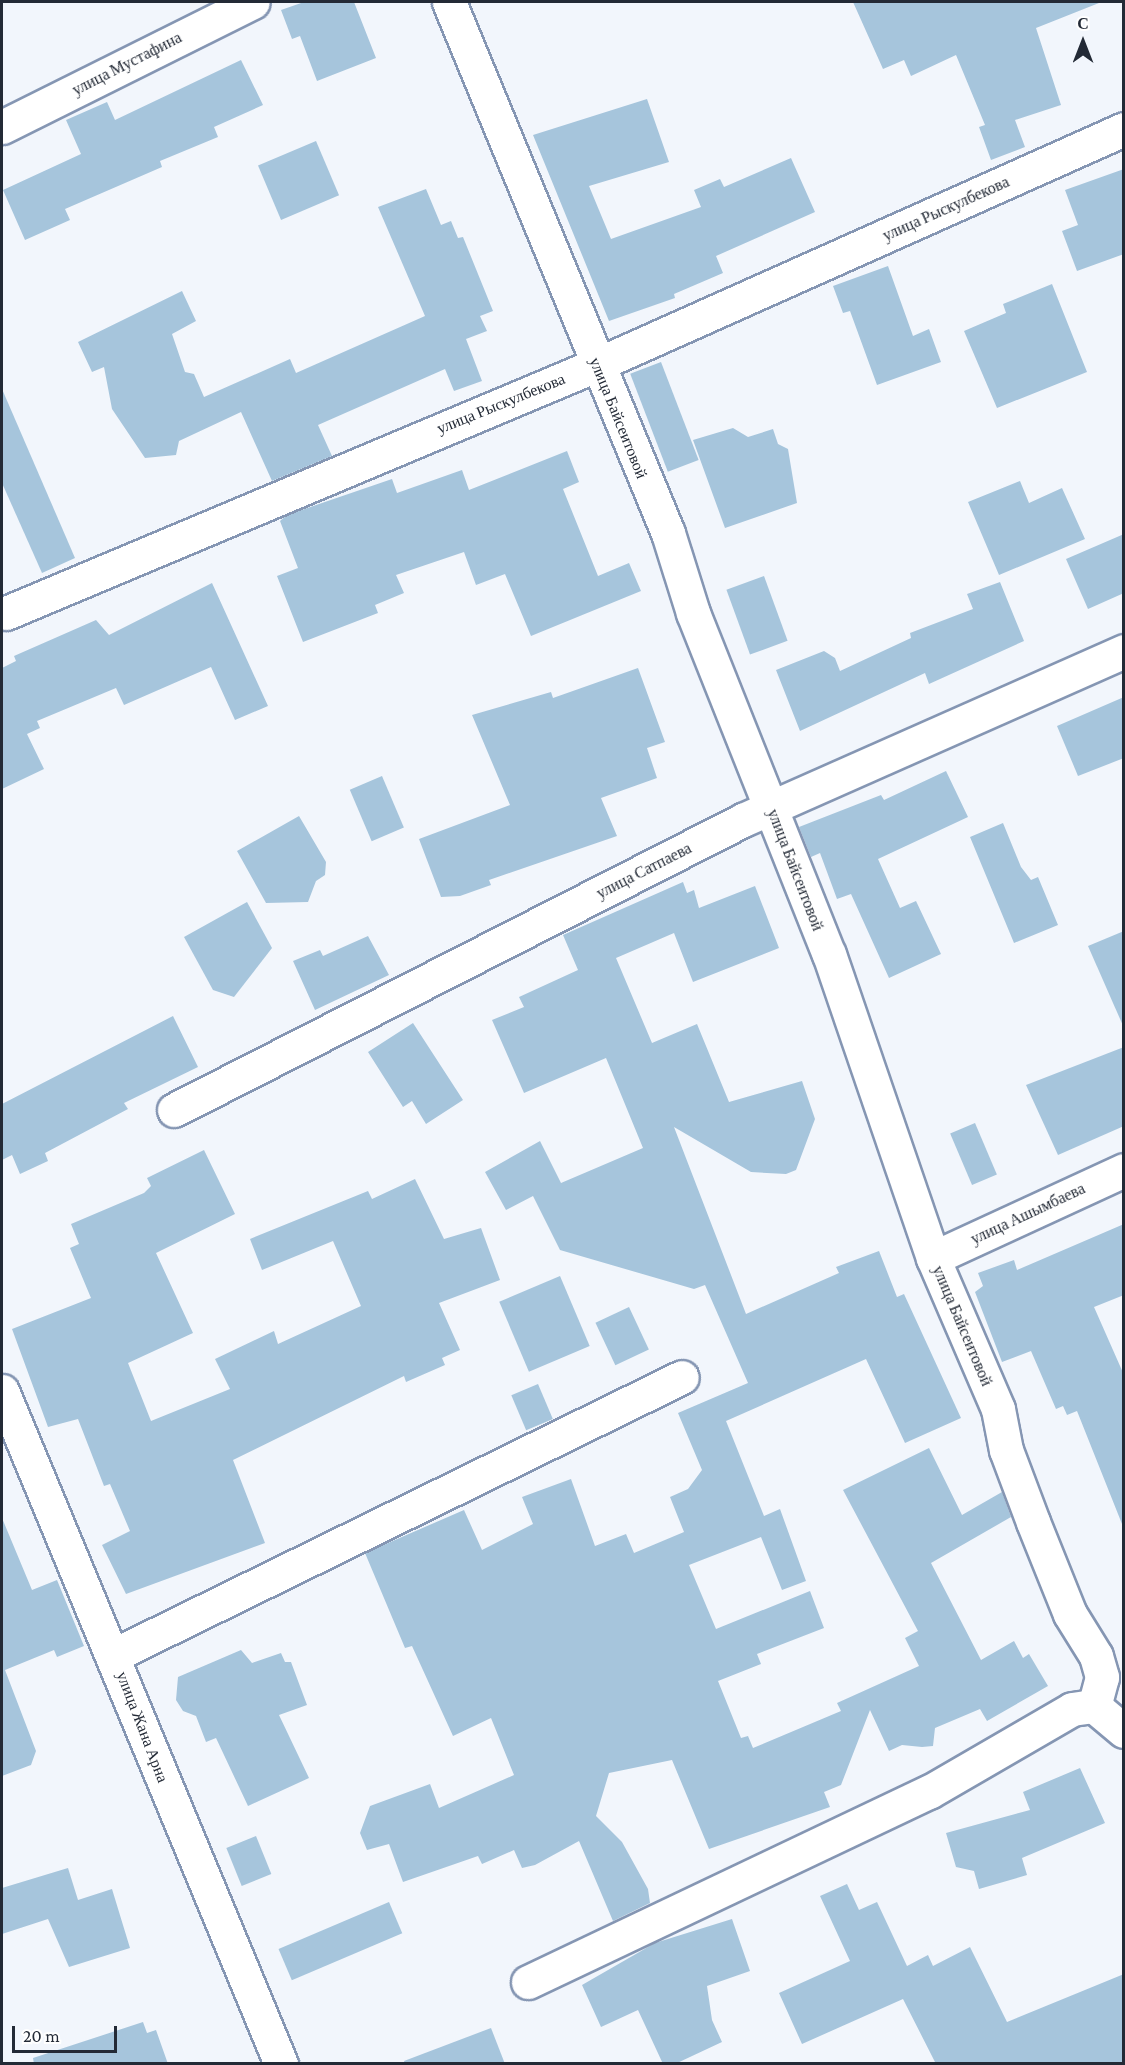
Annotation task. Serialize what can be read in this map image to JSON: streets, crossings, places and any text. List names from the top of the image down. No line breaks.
{"streets":{"street":["улица Мустафина","улица Рыскулбекова","улица Байсеитовой","улица Сатпаева","улица Ашымбаева","улица Жана Арна"]},"crossings":[["улица Рыскулбекова","улица Байсеитовой"],["улица Байсеитовой","улица Сатпаева"],["улица Байсеитовой","улица Ашымбаева"]],"scale_bar":"20 m","north":"top"}
